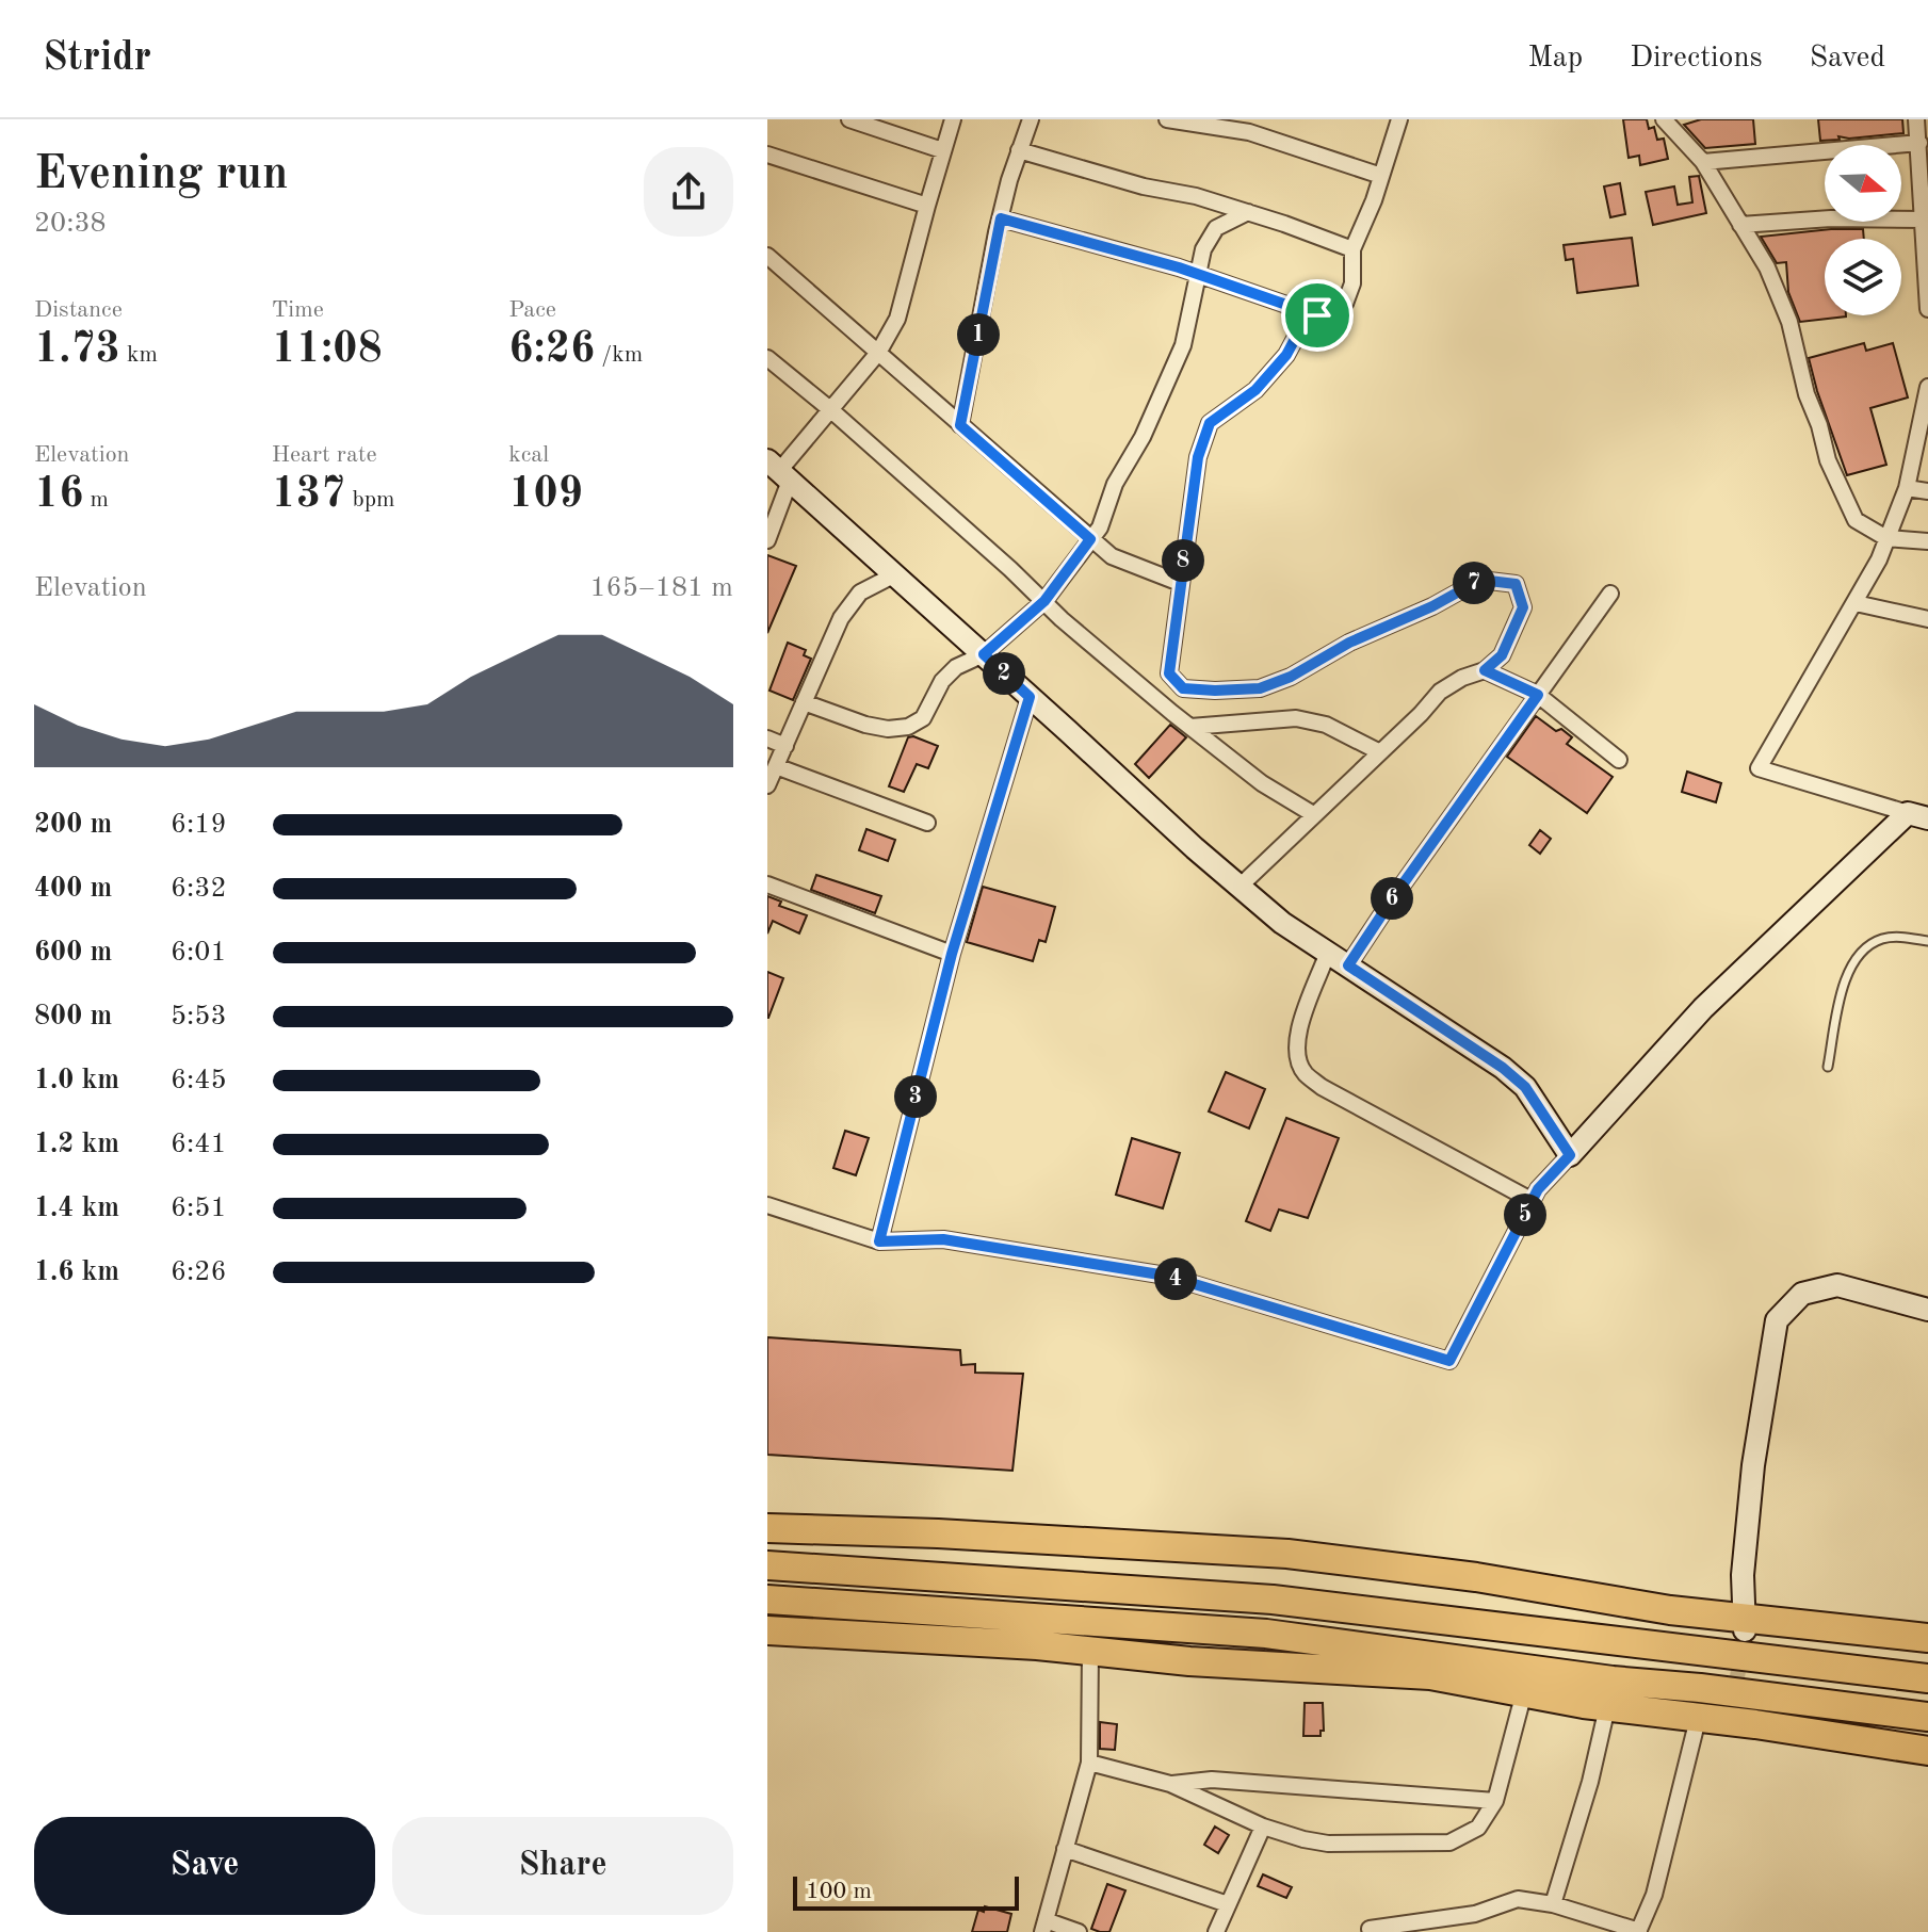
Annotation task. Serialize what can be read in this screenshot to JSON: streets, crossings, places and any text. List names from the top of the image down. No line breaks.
{"scale_bar":"100 m","north":"right","page":{"header":"Stridr","nav":["Map","Directions","Saved"],"heading":["Evening run","20:38"],"stats":[["Distance","1.73 km"],["Time","11:08"],["Pace","6:26 /km"],["Elevation","16 m"],["Heart rate","137 bpm"],["kcal","109"]],"pins":["1","8","7","2","6","3","5","4"],"chart":["Elevation","165–181 m"],"list":[{"name":"200 m","note":"6:19"},{"name":"400 m","note":"6:32"},{"name":"600 m","note":"6:01"},{"name":"800 m","note":"5:53"},{"name":"1.0 km","note":"6:45"},{"name":"1.2 km","note":"6:41"},{"name":"1.4 km","note":"6:51"},{"name":"1.6 km","note":"6:26"}],"buttons":["Save","Share"],"scale":"100 m"}}
